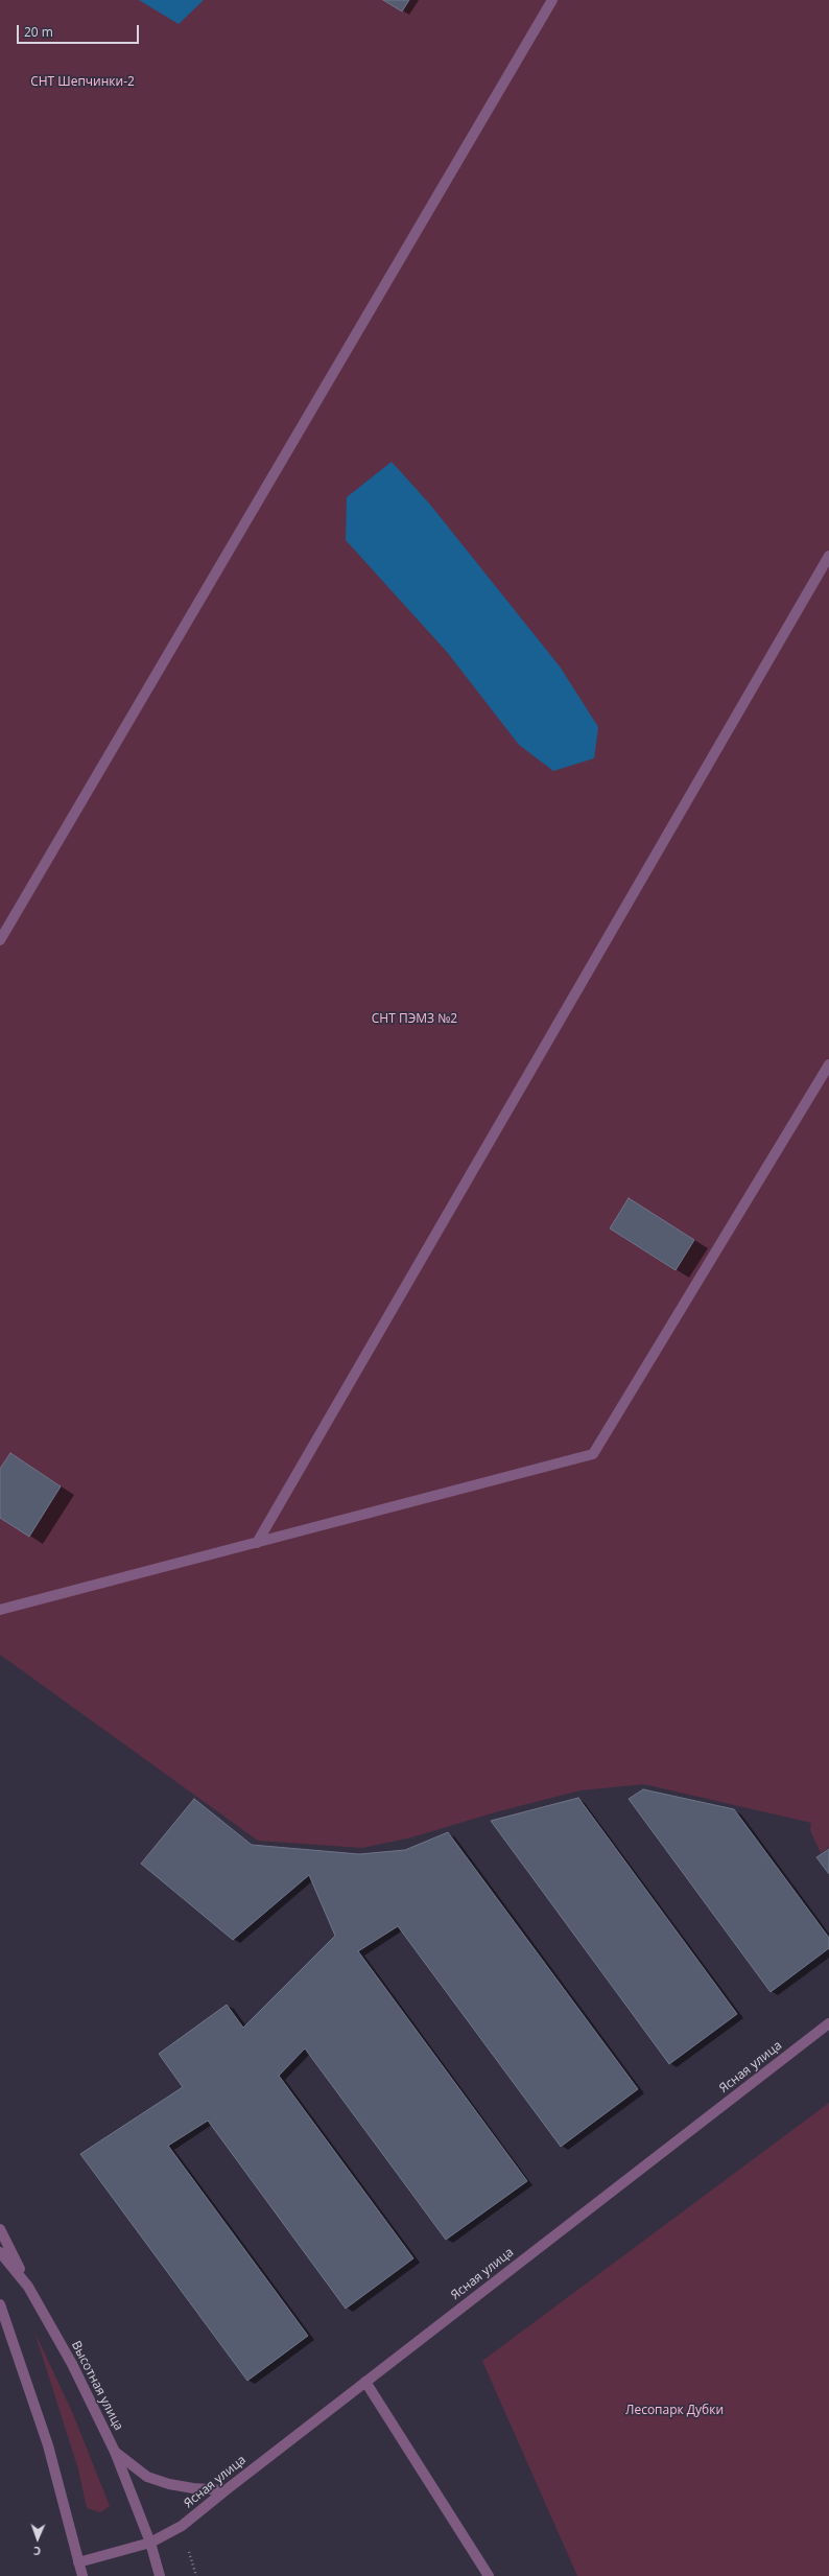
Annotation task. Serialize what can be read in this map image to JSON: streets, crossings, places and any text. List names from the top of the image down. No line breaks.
{"streets":{"street":["Ясная улица","Высотная улица"]},"crossings":[["Ясная улица","Высотная улица"]],"parks":["СНТ Шепчинки-2","СНТ ПЭМЗ №2","Лесопарк Дубки"],"scale_bar":"20 m","north":"bottom"}
